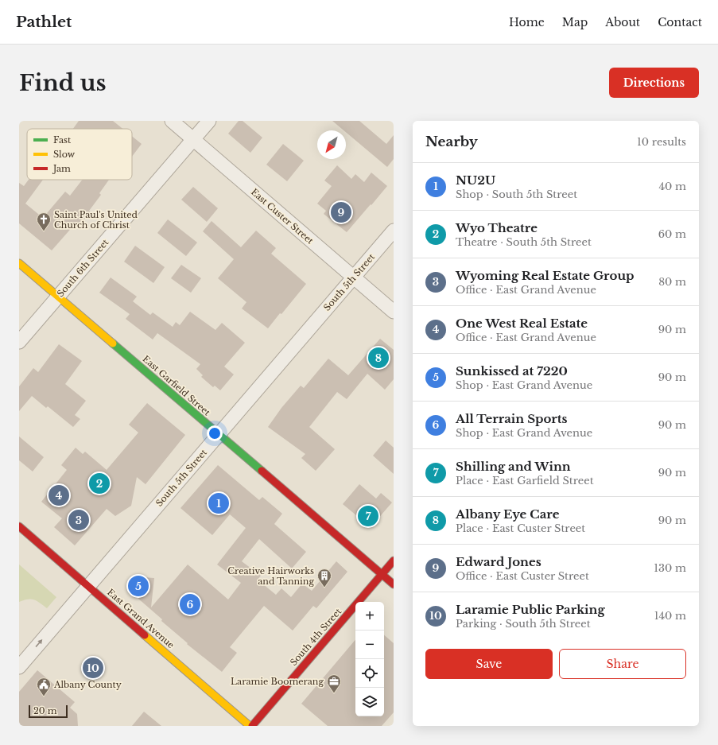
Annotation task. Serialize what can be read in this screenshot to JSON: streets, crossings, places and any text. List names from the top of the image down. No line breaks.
{"streets":{"street":["East Custer Street","South 6th Street","South 5th Street","East Garfield Street","East Grand Avenue","South 4th Street"]},"crossings":[["East Custer Street","South 6th Street"],["East Custer Street","South 5th Street"],["South 6th Street","East Garfield Street"],["South 5th Street","East Garfield Street"],["South 5th Street","East Grand Avenue"],["East Garfield Street","South 4th Street"],["East Grand Avenue","South 4th Street"]],"places":{"church":["Saint Paul's United Church of Christ"],"building":["Creative Hairworks and Tanning"],"office":["Laramie Boomerang"],"public building":["Albany County"]},"legend":["Fast","Slow","Jam"],"scale_bar":"20 m","north":"bottom left","page":{"header":"Pathlet","nav":["Home","Map","About","Contact"],"buttons":["Directions",["Save","Share"]],"title":"Find us","heading":["Nearby","10 results"],"list":[{"mark":"1","name":"NU2U","note":"Shop · South 5th Street","value":"40 m"},{"mark":"2","name":"Wyo Theatre","note":"Theatre · South 5th Street","value":"60 m"},{"mark":"3","name":"Wyoming Real Estate Group","note":"Office · East Grand Avenue","value":"80 m"},{"mark":"4","name":"One West Real Estate","note":"Office · East Grand Avenue","value":"90 m"},{"mark":"5","name":"Sunkissed at 7220","note":"Shop · East Grand Avenue","value":"90 m"},{"mark":"6","name":"All Terrain Sports","note":"Shop · East Grand Avenue","value":"90 m"},{"mark":"7","name":"Shilling and Winn","note":"Place · East Garfield Street","value":"90 m"},{"mark":"8","name":"Albany Eye Care","note":"Place · East Custer Street","value":"90 m"},{"mark":"9","name":"Edward Jones","note":"Office · East Custer Street","value":"130 m"},{"mark":"10","name":"Laramie Public Parking","note":"Parking · South 5th Street","value":"140 m"}],"pins":["9","8","2","4","1","7","3","5","6","10"],"map_buttons":["+","−"],"scale":"20 m"}}
